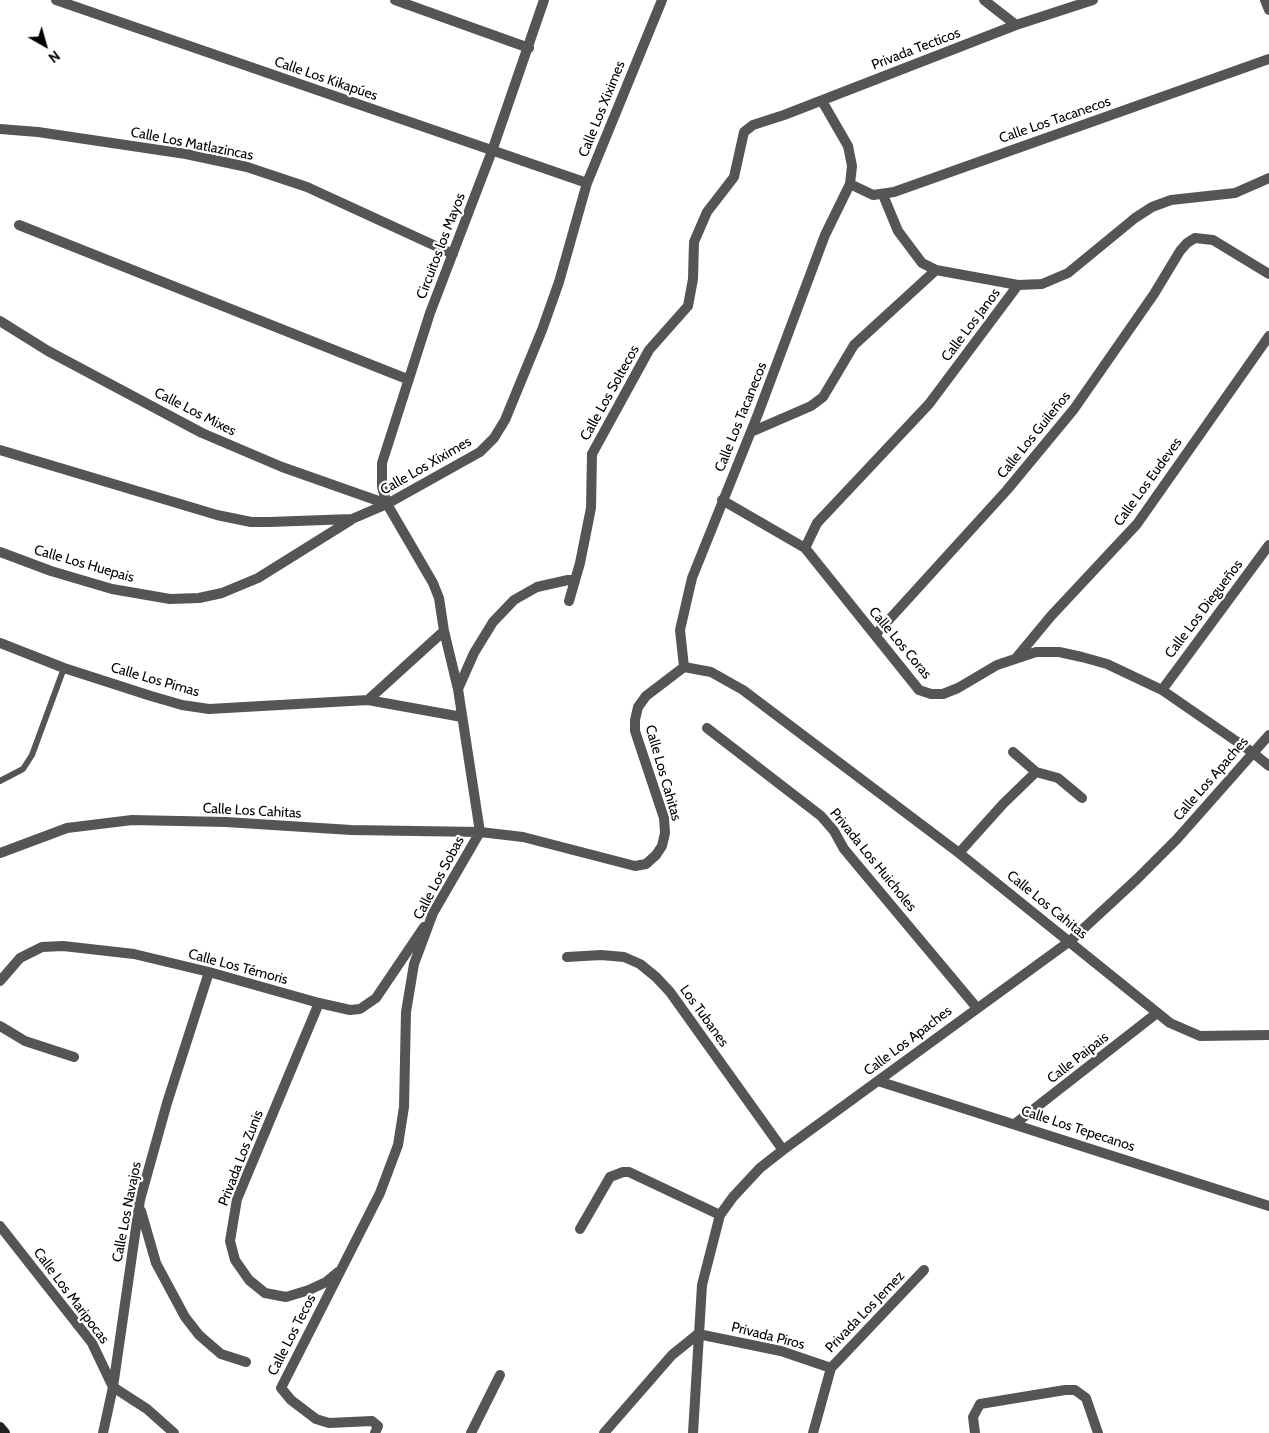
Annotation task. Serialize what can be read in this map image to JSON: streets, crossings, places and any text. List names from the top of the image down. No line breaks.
{"streets":{"street":["Privada Tecticos","Calle Los Kikapúes","Calle Los Xiximes","Calle Los Tacanecos","Calle Los Matlazincas","Circuitos los Mayos","Calle Los Janos","Calle Los Soltecos","Calle Los Mixes","Calle Los Guileños","Calle Los Eudeves","Calle Los Huepais","Calle Los Diegueños","Calle Los Coras","Calle Los Pimas","Calle Los Cahitas","Calle Los Apaches","Privada Los Huicholes","Calle Los Sobas","Calle Los Témoris","Los Tubanes","Calle Paipais","Calle Los Tepecanos","Privada Los Zunis","Calle Los Navajos","Calle Los Maripocas","Privada Los Jemez","Calle Los Tecos","Privada Piros"]},"crossings":[["Privada Tecticos","Calle Los Tacanecos"],["Privada Tecticos","Calle Los Soltecos"],["Calle Los Kikapúes","Calle Los Xiximes"],["Calle Los Kikapúes","Circuitos los Mayos"],["Calle Los Xiximes","Circuitos los Mayos"],["Calle Los Xiximes","Calle Los Mixes"],["Calle Los Xiximes","Calle Los Huepais"],["Calle Los Xiximes","Calle Los Sobas"],["Calle Los Tacanecos","Calle Los Coras"],["Calle Los Tacanecos","Calle Los Cahitas"],["Calle Los Matlazincas","Circuitos los Mayos"],["Circuitos los Mayos","Calle Los Mixes"],["Circuitos los Mayos","Calle Los Sobas"],["Calle Los Janos","Calle Los Coras"],["Calle Los Mixes","Calle Los Sobas"],["Calle Los Guileños","Calle Los Coras"],["Calle Los Eudeves","Calle Los Coras"],["Calle Los Diegueños","Calle Los Coras"],["Calle Los Coras","Calle Los Apaches"],["Calle Los Pimas","Calle Los Sobas"],["Calle Los Cahitas","Calle Los Apaches"],["Calle Los Cahitas","Calle Los Sobas"],["Calle Los Cahitas","Calle Paipais"],["Calle Los Apaches","Privada Los Huicholes"],["Calle Los Apaches","Los Tubanes"],["Calle Los Apaches","Calle Los Tepecanos"],["Calle Los Apaches","Privada Piros"],["Calle Los Sobas","Calle Los Témoris"],["Calle Los Sobas","Privada Los Zunis"],["Calle Los Sobas","Calle Los Tecos"],["Calle Los Témoris","Privada Los Zunis"],["Calle Los Témoris","Calle Los Navajos"],["Calle Paipais","Calle Los Tepecanos"],["Privada Los Zunis","Calle Los Tecos"],["Calle Los Navajos","Calle Los Maripocas"],["Privada Los Jemez","Privada Piros"]],"north":"bottom right"}
